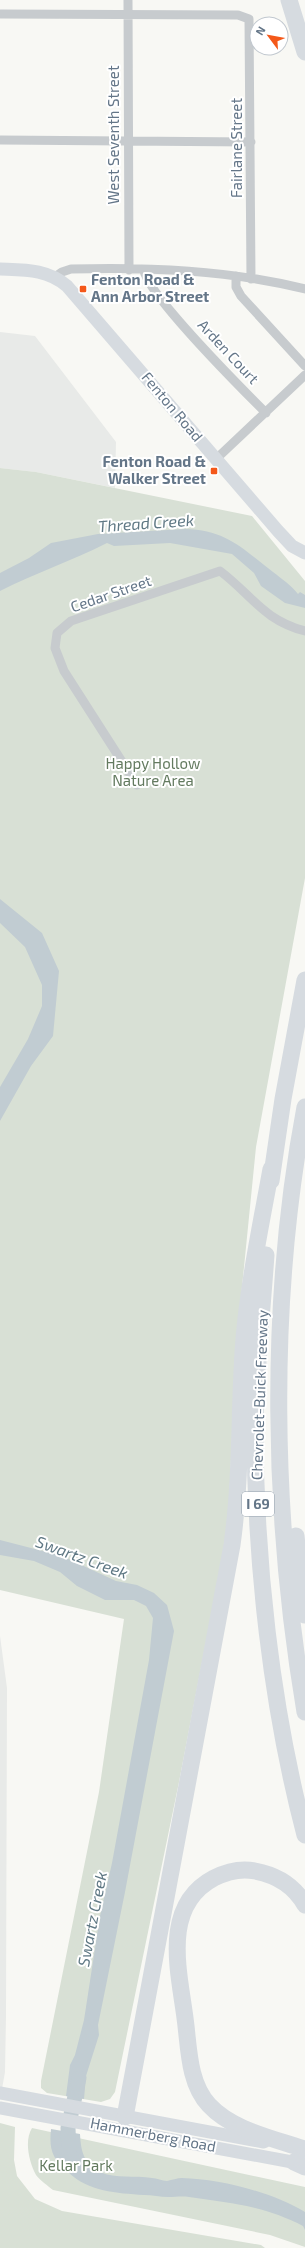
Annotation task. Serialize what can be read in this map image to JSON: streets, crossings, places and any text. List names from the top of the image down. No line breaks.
{"streets":{"highway":["Chevrolet-Buick Freeway","I 69"],"street":["West Seventh Street","Fairlane Street","Arden Court","Fenton Road","Cedar Street","Hammerberg Road"]},"crossings":[["West Seventh Street","Fairlane Street"]],"water":["Thread Creek","Swartz Creek"],"parks":["Happy Hollow Nature Area","Kellar Park"],"places":{"transit":["Fenton Road & Ann Arbor Street","Fenton Road & Walker Street"]},"north":"top left"}
